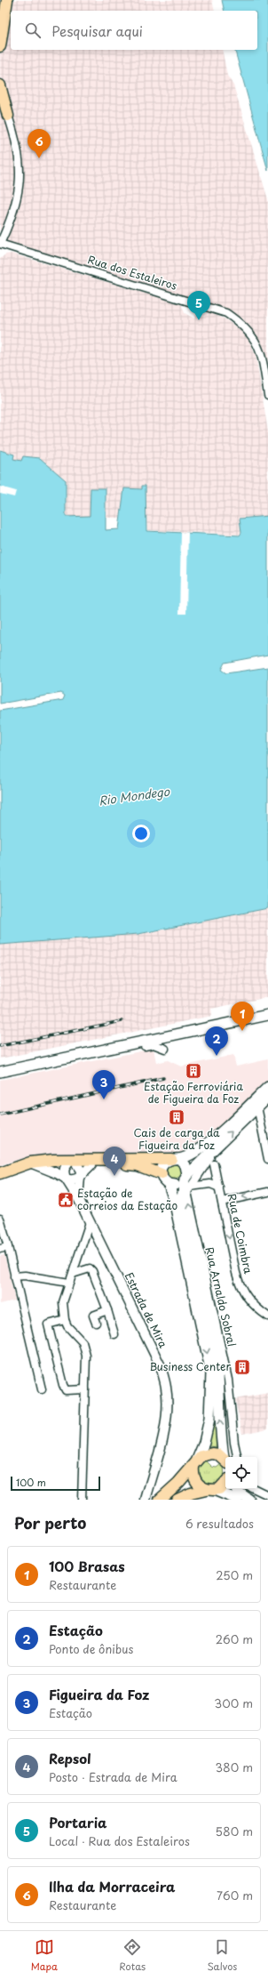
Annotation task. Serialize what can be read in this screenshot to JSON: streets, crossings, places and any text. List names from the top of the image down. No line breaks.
{"streets":{"street":["Rua dos Estaleiros","Rua de Coimbra","Rua Arnaldo Sobral","Estrada de Mira"]},"one_way":["Rua de Coimbra","Rua Arnaldo Sobral"],"water":["Rio Mondego"],"places":{"building":["Estação Ferroviária de Figueira da Foz","Cais de carga da Figueira da Foz","Business Center"],"public building":["Estação de correios da Estação"]},"scale_bar":"100 m","page":{"search":"Pesquisar aqui","pins":["6","5","1","2","3","4"],"scale":"100 m","heading":["Por perto","6 resultados"],"list":[{"mark":"1","name":"100 Brasas","note":"Restaurante","value":"250 m"},{"mark":"2","name":"Estação","note":"Ponto de ônibus","value":"260 m"},{"mark":"3","name":"Figueira da Foz","note":"Estação","value":"300 m"},{"mark":"4","name":"Repsol","note":"Posto · Estrada de Mira","value":"380 m"},{"mark":"5","name":"Portaria","note":"Local · Rua dos Estaleiros","value":"580 m"},{"mark":"6","name":"Ilha da Morraceira","note":"Restaurante","value":"760 m"}],"nav":["Mapa","Rotas","Salvos"]}}
